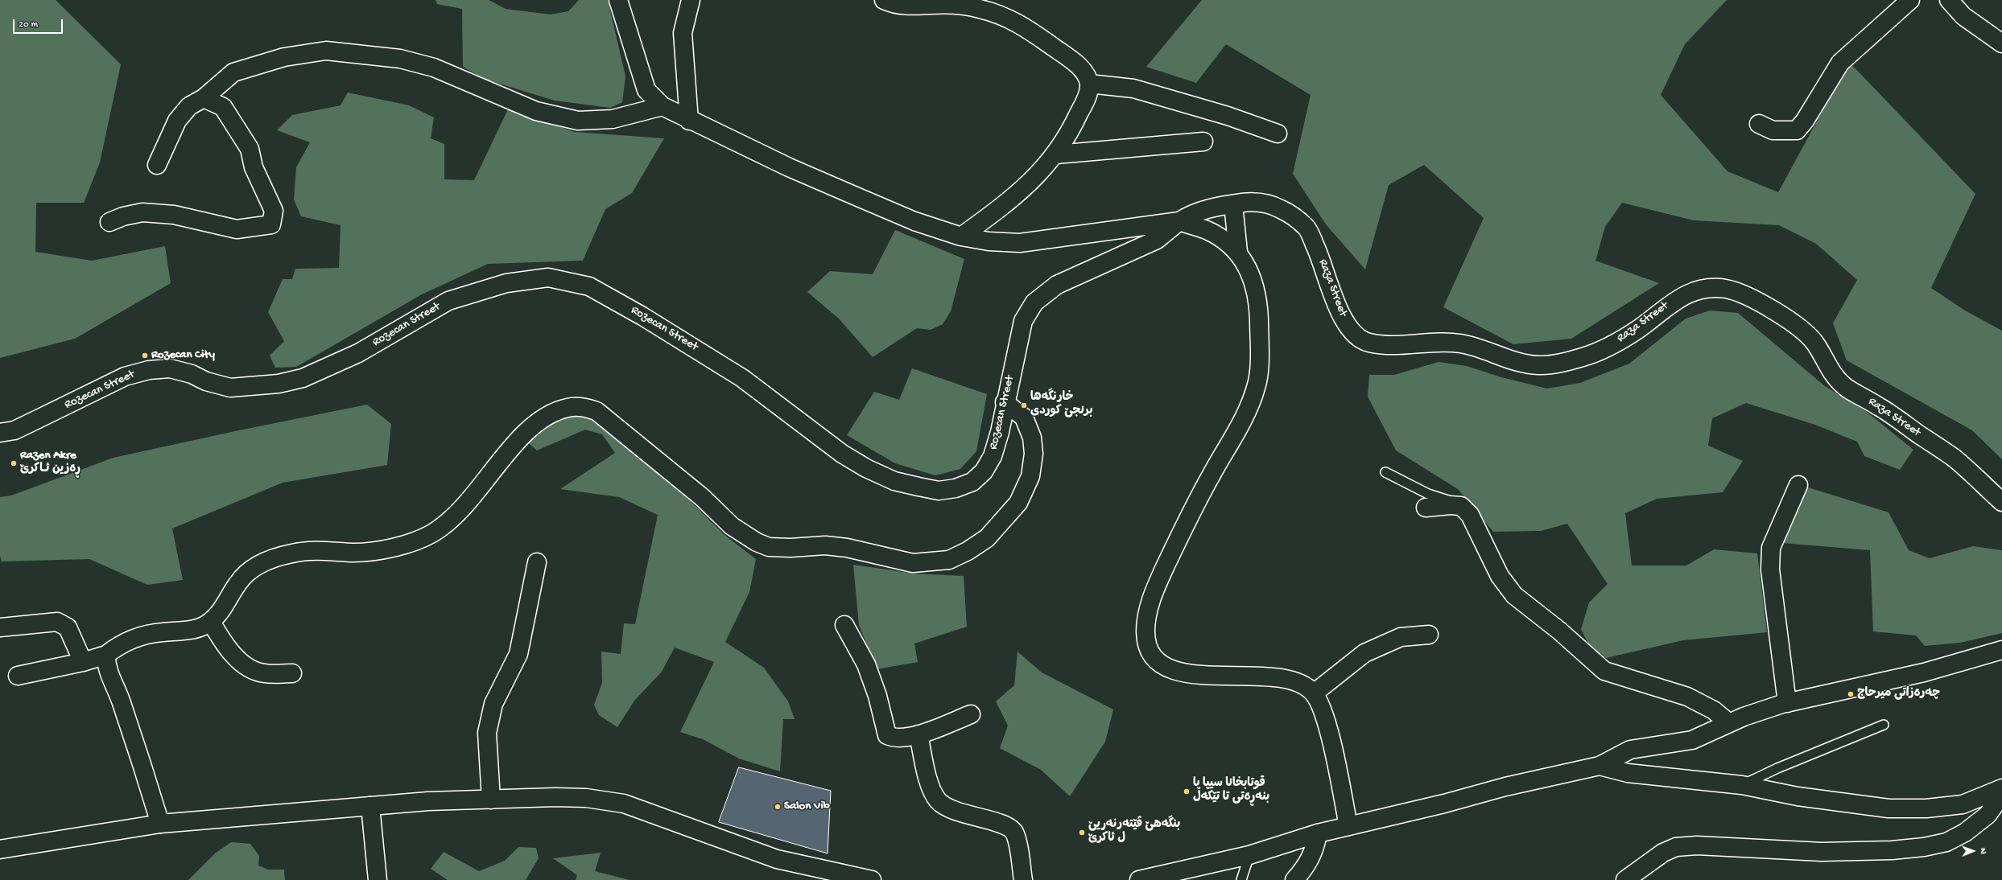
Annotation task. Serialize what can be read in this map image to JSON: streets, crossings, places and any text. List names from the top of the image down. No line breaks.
{"streets":{"street":["Raza Street","Rozecan Street"]},"crossings":[["Raza Street","Rozecan Street"]],"places":["Rozecan City","خارنگەها برنجێ کوردی","Razen Akre ڕەزین ئـاکرێ","چەرەزاتی میرحاج","قوتابخانا سیپا یا بنەڕەتی تا تێکەڵ","Salon Vib","بنگەهێ ڤێتەرنەریێ ل ئاکرێ"],"scale_bar":"20 m","north":"right"}
